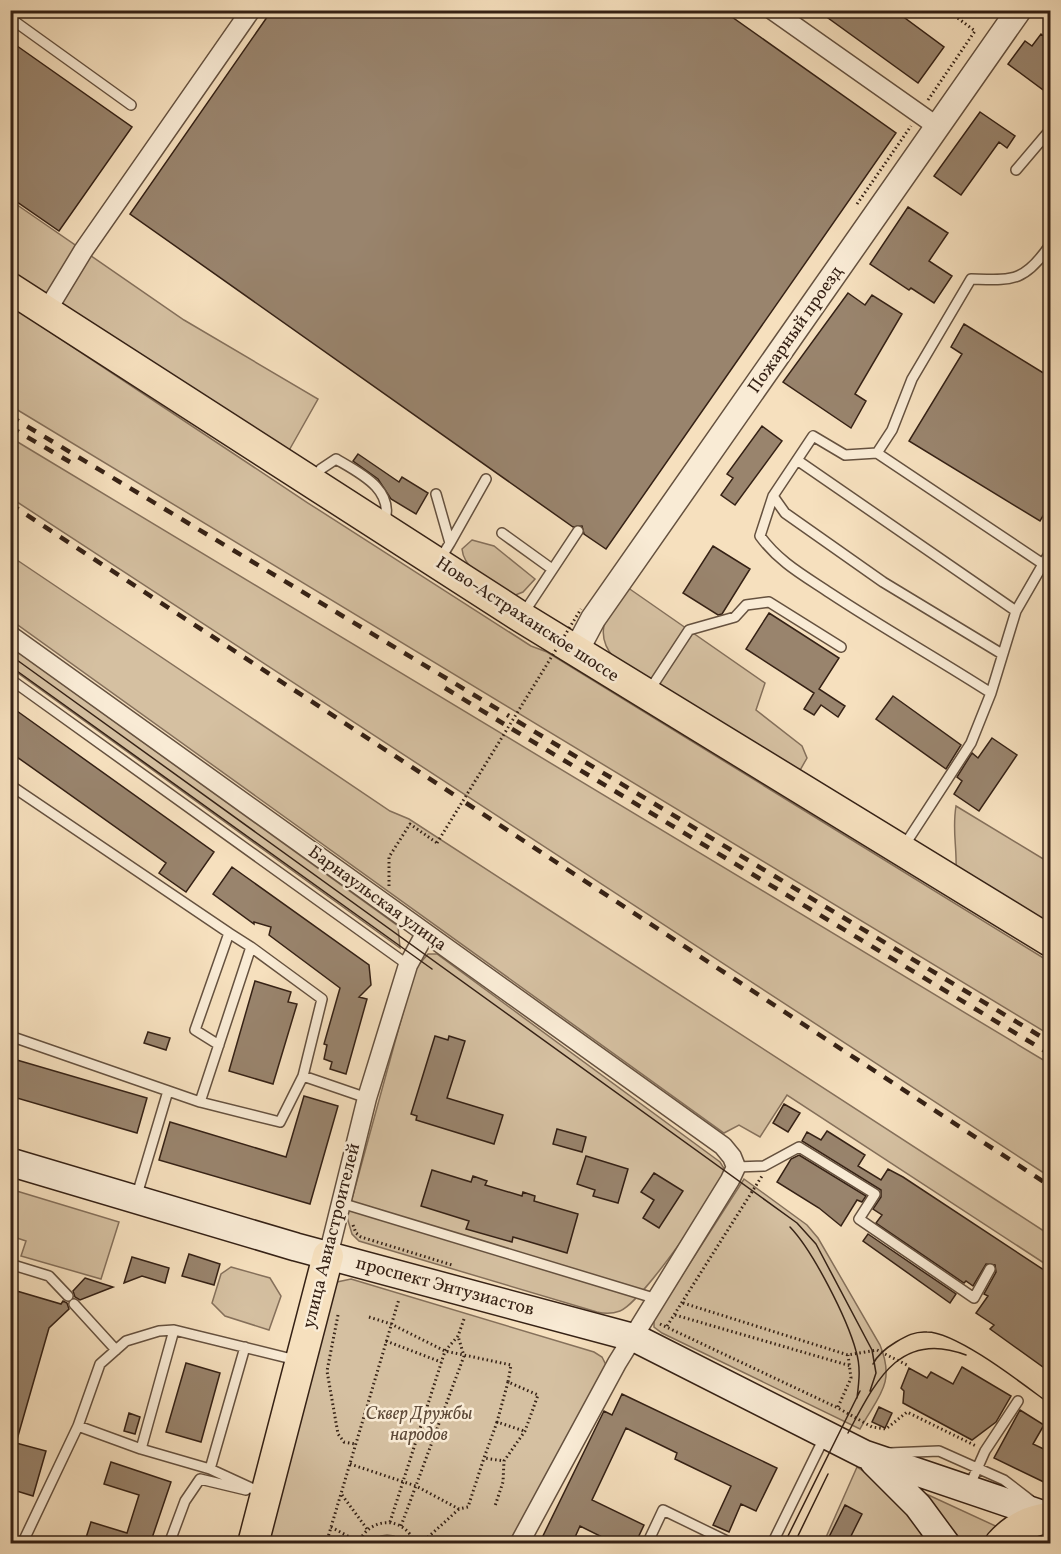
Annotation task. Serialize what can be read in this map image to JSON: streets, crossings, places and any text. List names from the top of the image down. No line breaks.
{"streets":{"main road":["Ново-Астраханское шоссе","улица Авиастроителей","проспект Энтузиастов"],"street":["Пожарный проезд","Барнаульская улица"]},"crossings":[["Пожарный проезд","Ново-Астраханское шоссе"],["Барнаульская улица","улица Авиастроителей"],["улица Авиастроителей","проспект Энтузиастов"]],"parks":["Сквер Дружбы народов"]}
